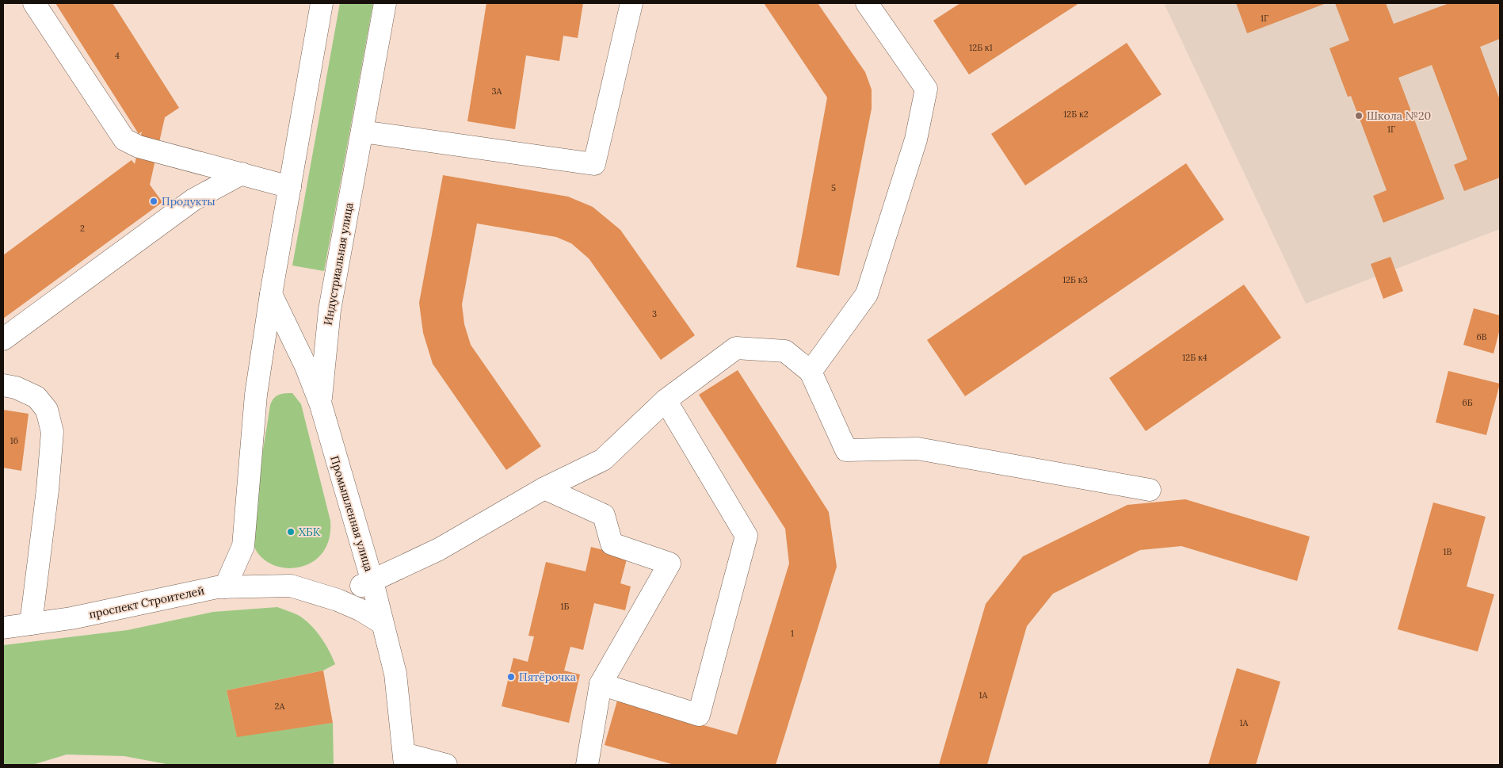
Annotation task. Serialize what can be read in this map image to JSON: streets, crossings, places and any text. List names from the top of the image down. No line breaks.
{"streets":{"main road":["Индустриальная улица","Промышленная улица","проспект Строителей"]},"crossings":[["Индустриальная улица","Промышленная улица"],["Промышленная улица","проспект Строителей"]],"places":["Школа №20","Продукты","ХБК","Пятёрочка"],"house_numbers":["1Г","12Б к1","4","3А","12Б к2","1Г","5","2","12Б к3","3","6В","12Б к4","6Б","16","1В","1Б","1","1А","2А","1А"]}
